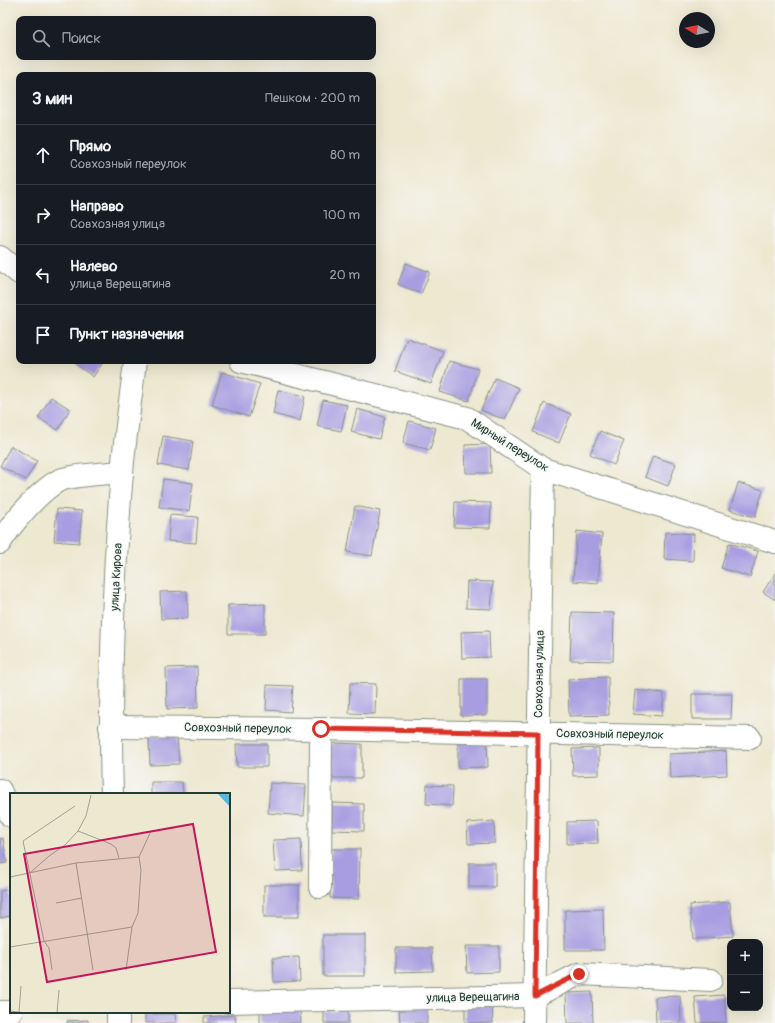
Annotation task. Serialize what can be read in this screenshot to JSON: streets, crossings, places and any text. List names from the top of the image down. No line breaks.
{"streets":{"street":["Мирный переулок","улица Кирова","Совхозная улица","Совхозный переулок","улица Верещагина"]},"crossings":[["Мирный переулок","Совхозная улица"],["улица Кирова","Совхозный переулок"],["Совхозная улица","Совхозный переулок"],["Совхозная улица","улица Верещагина"]],"north":"left","page":{"search":"Поиск","heading":["3 мин","Пешком · 200 m"],"list":[["Прямо","Совхозный переулок","80 m"],["Направо","Совхозная улица","100 m"],["Налево","улица Верещагина","20 m"],"Пункт назначения"],"map_buttons":["+","−"]}}
